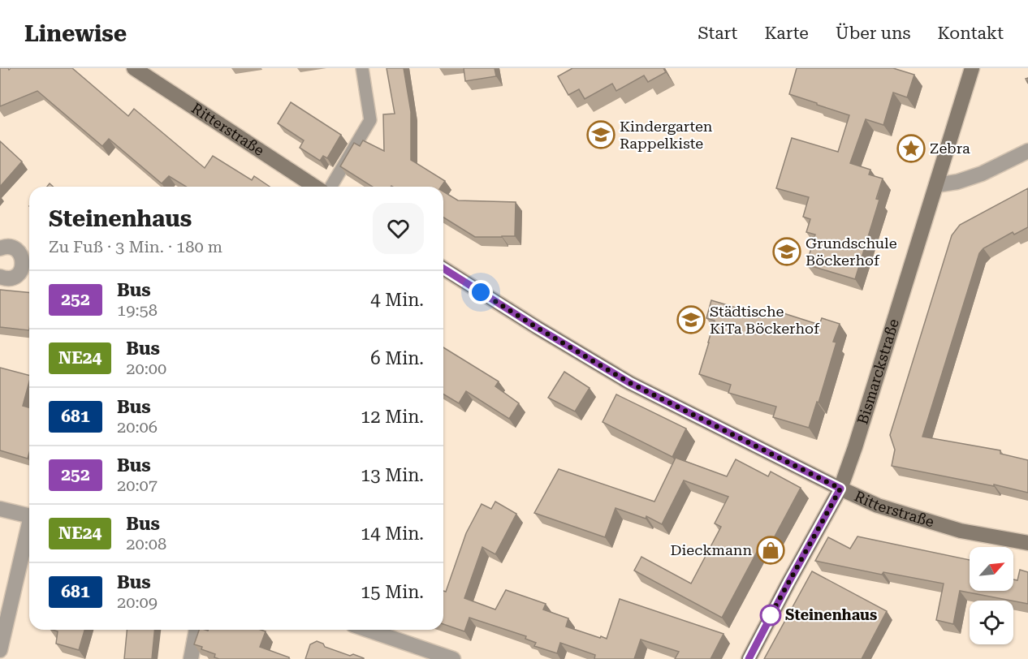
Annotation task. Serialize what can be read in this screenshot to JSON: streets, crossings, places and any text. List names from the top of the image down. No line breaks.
{"streets":{"main road":["Ritterstraße","Bismarckstraße"]},"crossings":[["Ritterstraße","Bismarckstraße"]],"places":{"school or university":["Kindergarten Rappelkiste","Grundschule Böckerhof","Städtische KiTa Böckerhof"],"place":["Zebra"],"shop":["Dieckmann"],"other":["Steinenhaus"]},"lines":["bus line 252"],"north":"top right","page":{"header":"Linewise","nav":["Start","Karte","Über uns","Kontakt"],"heading":["Steinenhaus","Zu Fuß · 3 Min. · 180 m"],"list":[{"mark":"252","name":"Bus","note":"19:58","value":"4 Min."},{"mark":"NE24","name":"Bus","note":"20:00","value":"6 Min."},{"mark":"681","name":"Bus","note":"20:06","value":"12 Min."},{"mark":"252","name":"Bus","note":"20:07","value":"13 Min."},{"mark":"NE24","name":"Bus","note":"20:08","value":"14 Min."},{"mark":"681","name":"Bus","note":"20:09","value":"15 Min."}]}}
